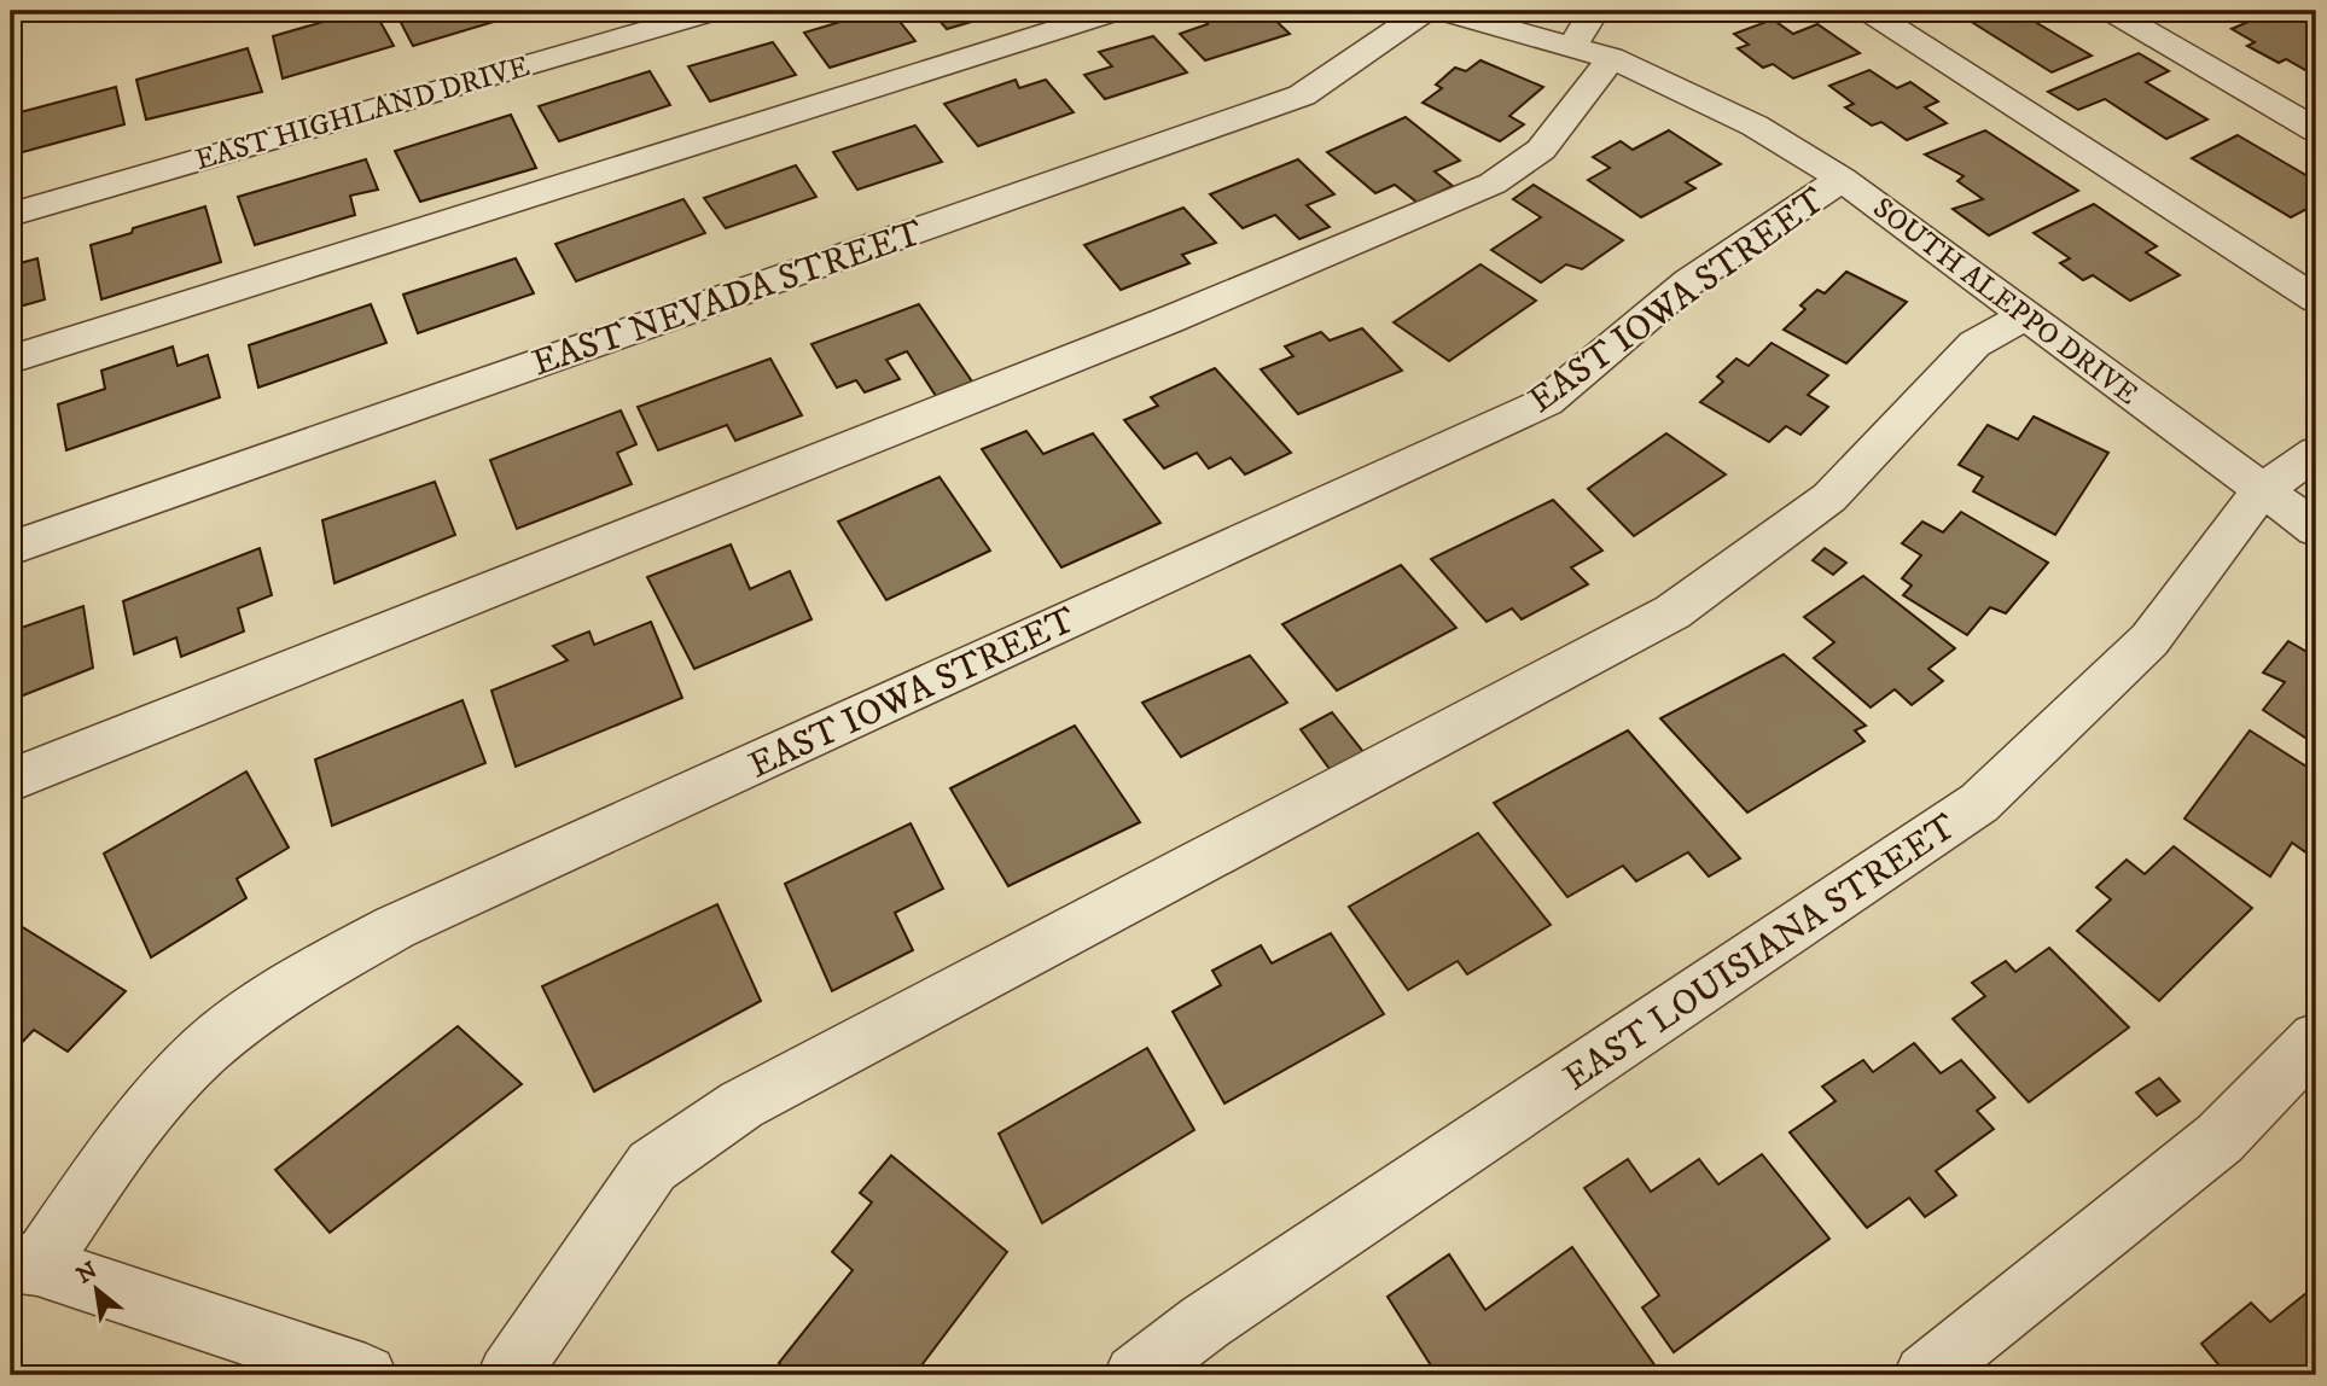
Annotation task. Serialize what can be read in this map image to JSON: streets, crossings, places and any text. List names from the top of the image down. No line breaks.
{"streets":{"street":["EAST HIGHLAND DRIVE","EAST NEVADA STREET","EAST IOWA STREET","SOUTH ALEPPO DRIVE","EAST LOUISIANA STREET"]},"crossings":[["EAST IOWA STREET","SOUTH ALEPPO DRIVE"],["SOUTH ALEPPO DRIVE","EAST LOUISIANA STREET"]],"north":"top left"}
